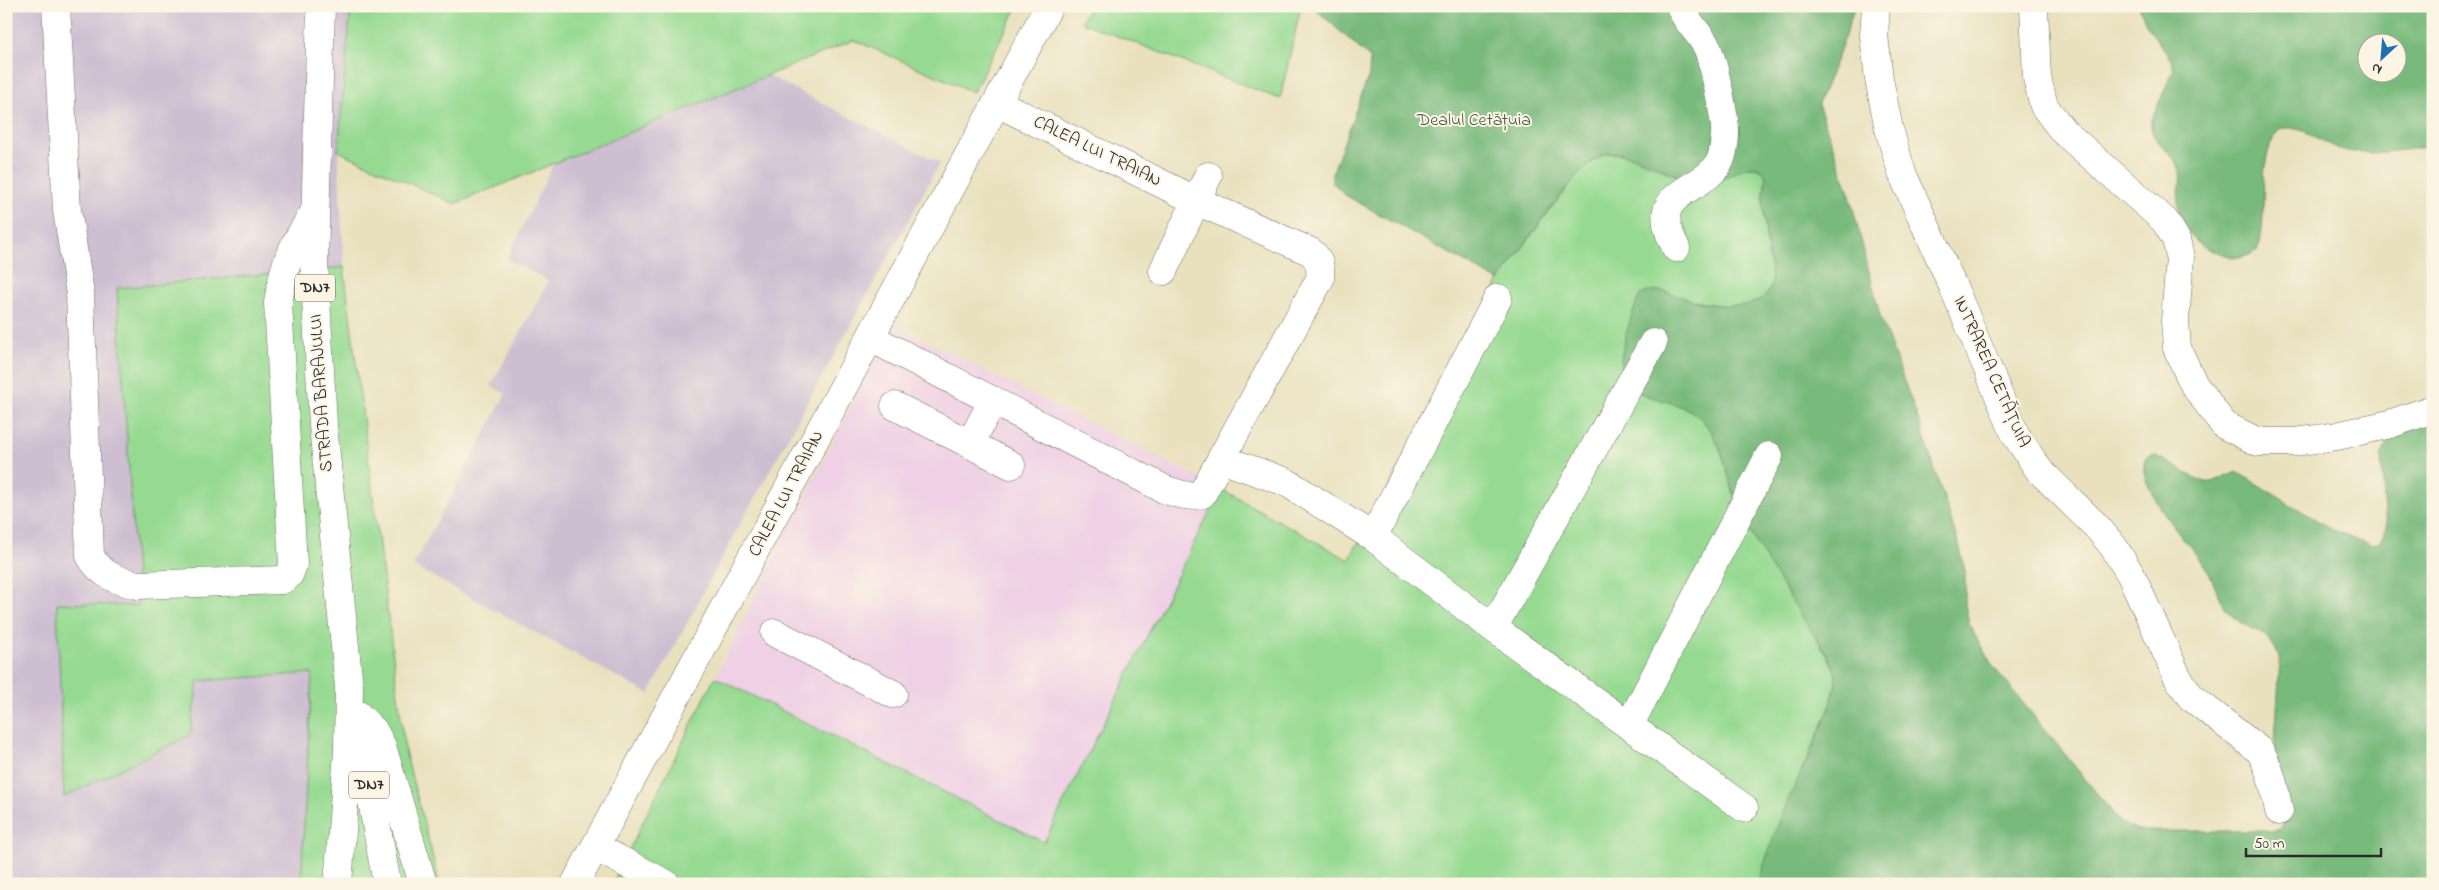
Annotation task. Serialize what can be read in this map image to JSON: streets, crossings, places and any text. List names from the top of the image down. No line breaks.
{"streets":{"main road":["CALEA LUI TRAIAN","DN7","INTRAREA CETĂȚUIA","STRADA BARAJULUI"]},"crossings":[["DN7","STRADA BARAJULUI"]],"parks":["Dealul Cetățuia"],"scale_bar":"50 m","north":"bottom left"}
